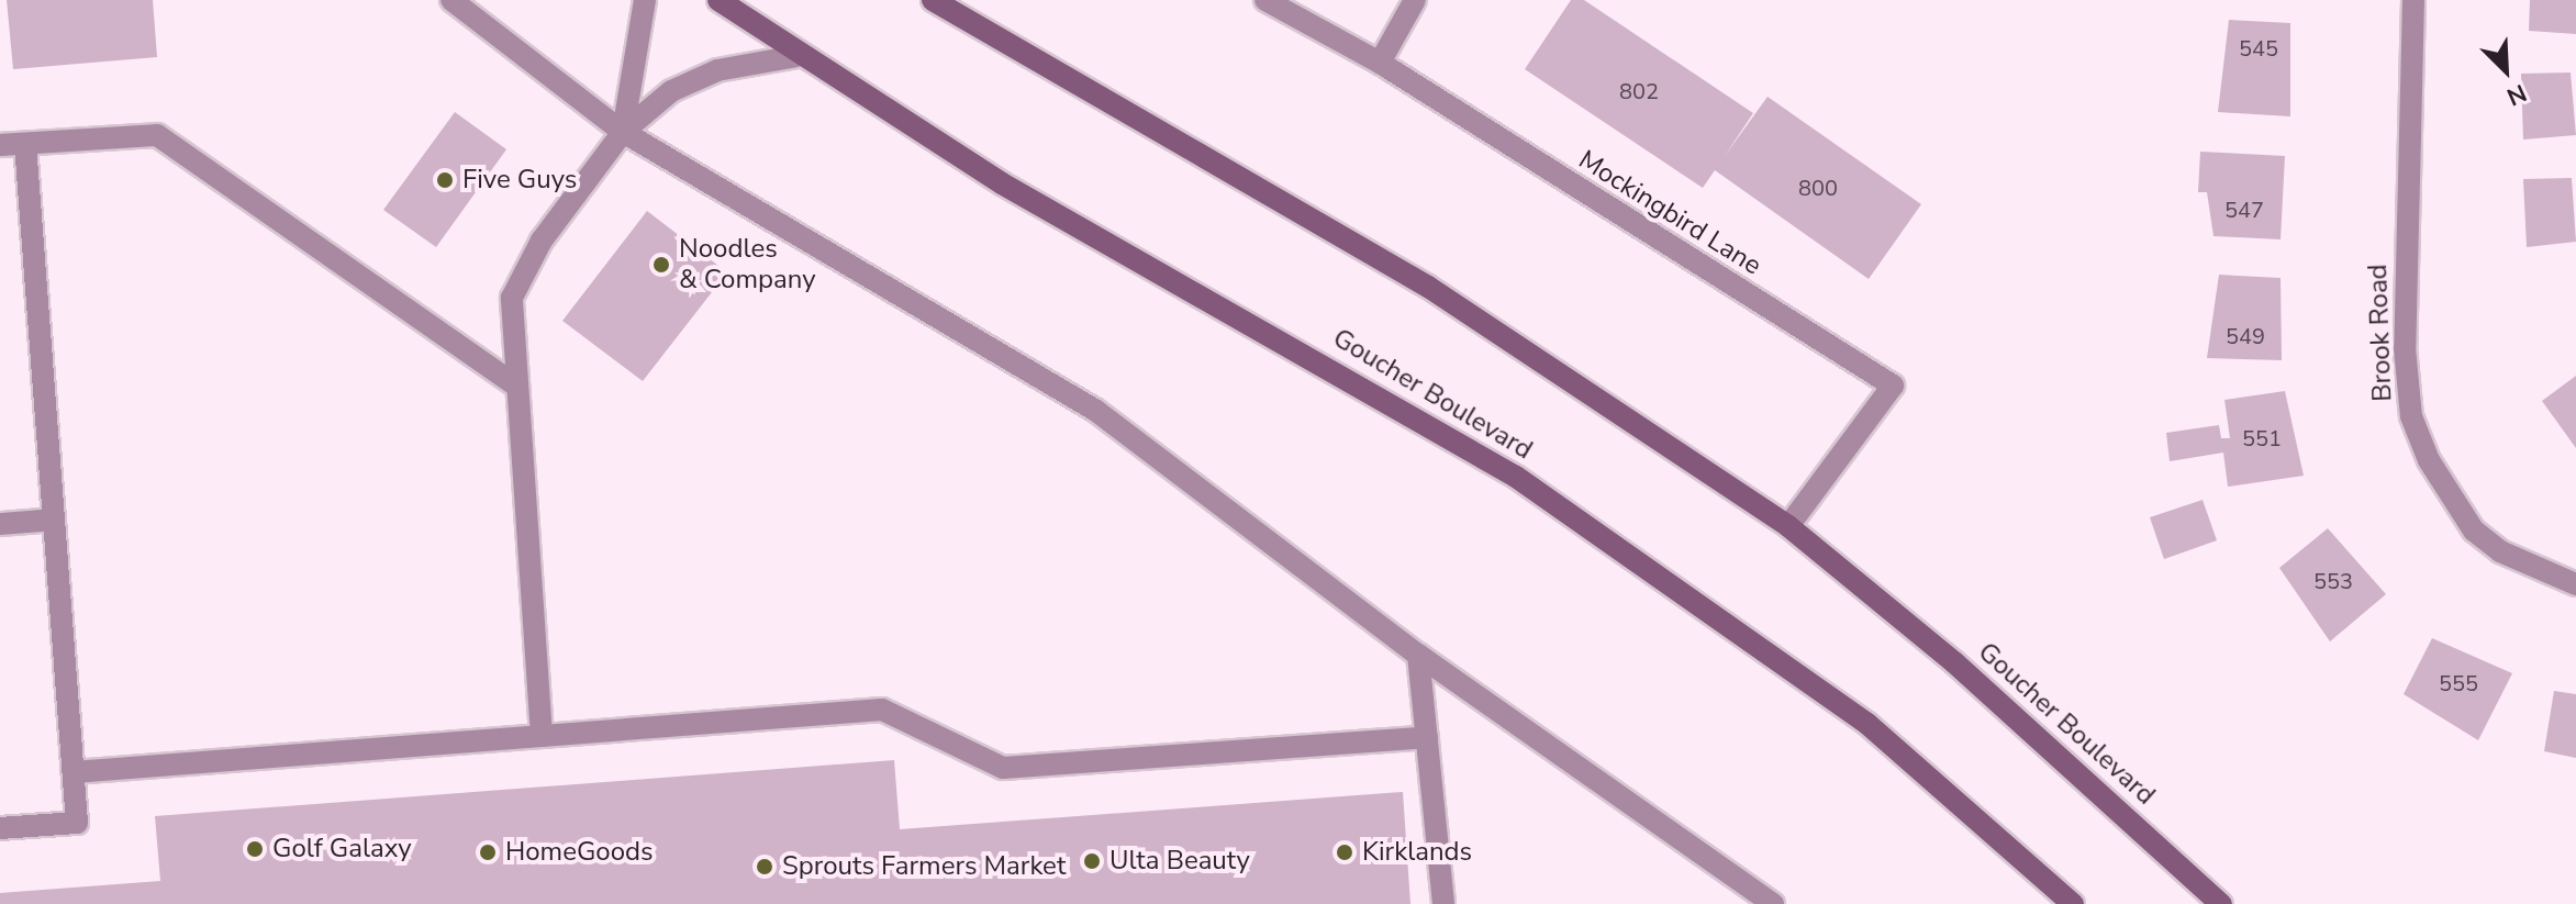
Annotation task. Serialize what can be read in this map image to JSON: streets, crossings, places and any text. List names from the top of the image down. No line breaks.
{"streets":{"main road":["Goucher Boulevard"],"street":["Mockingbird Lane","Brook Road"]},"crossings":[["Mockingbird Lane","Goucher Boulevard"]],"places":["Five Guys","Noodles & Company","Golf Galaxy","HomeGoods","Kirklands","Ulta Beauty","Sprouts Farmers Market"],"house_numbers":["545","802","800","547","549","551","553","555"],"north":"bottom right"}
